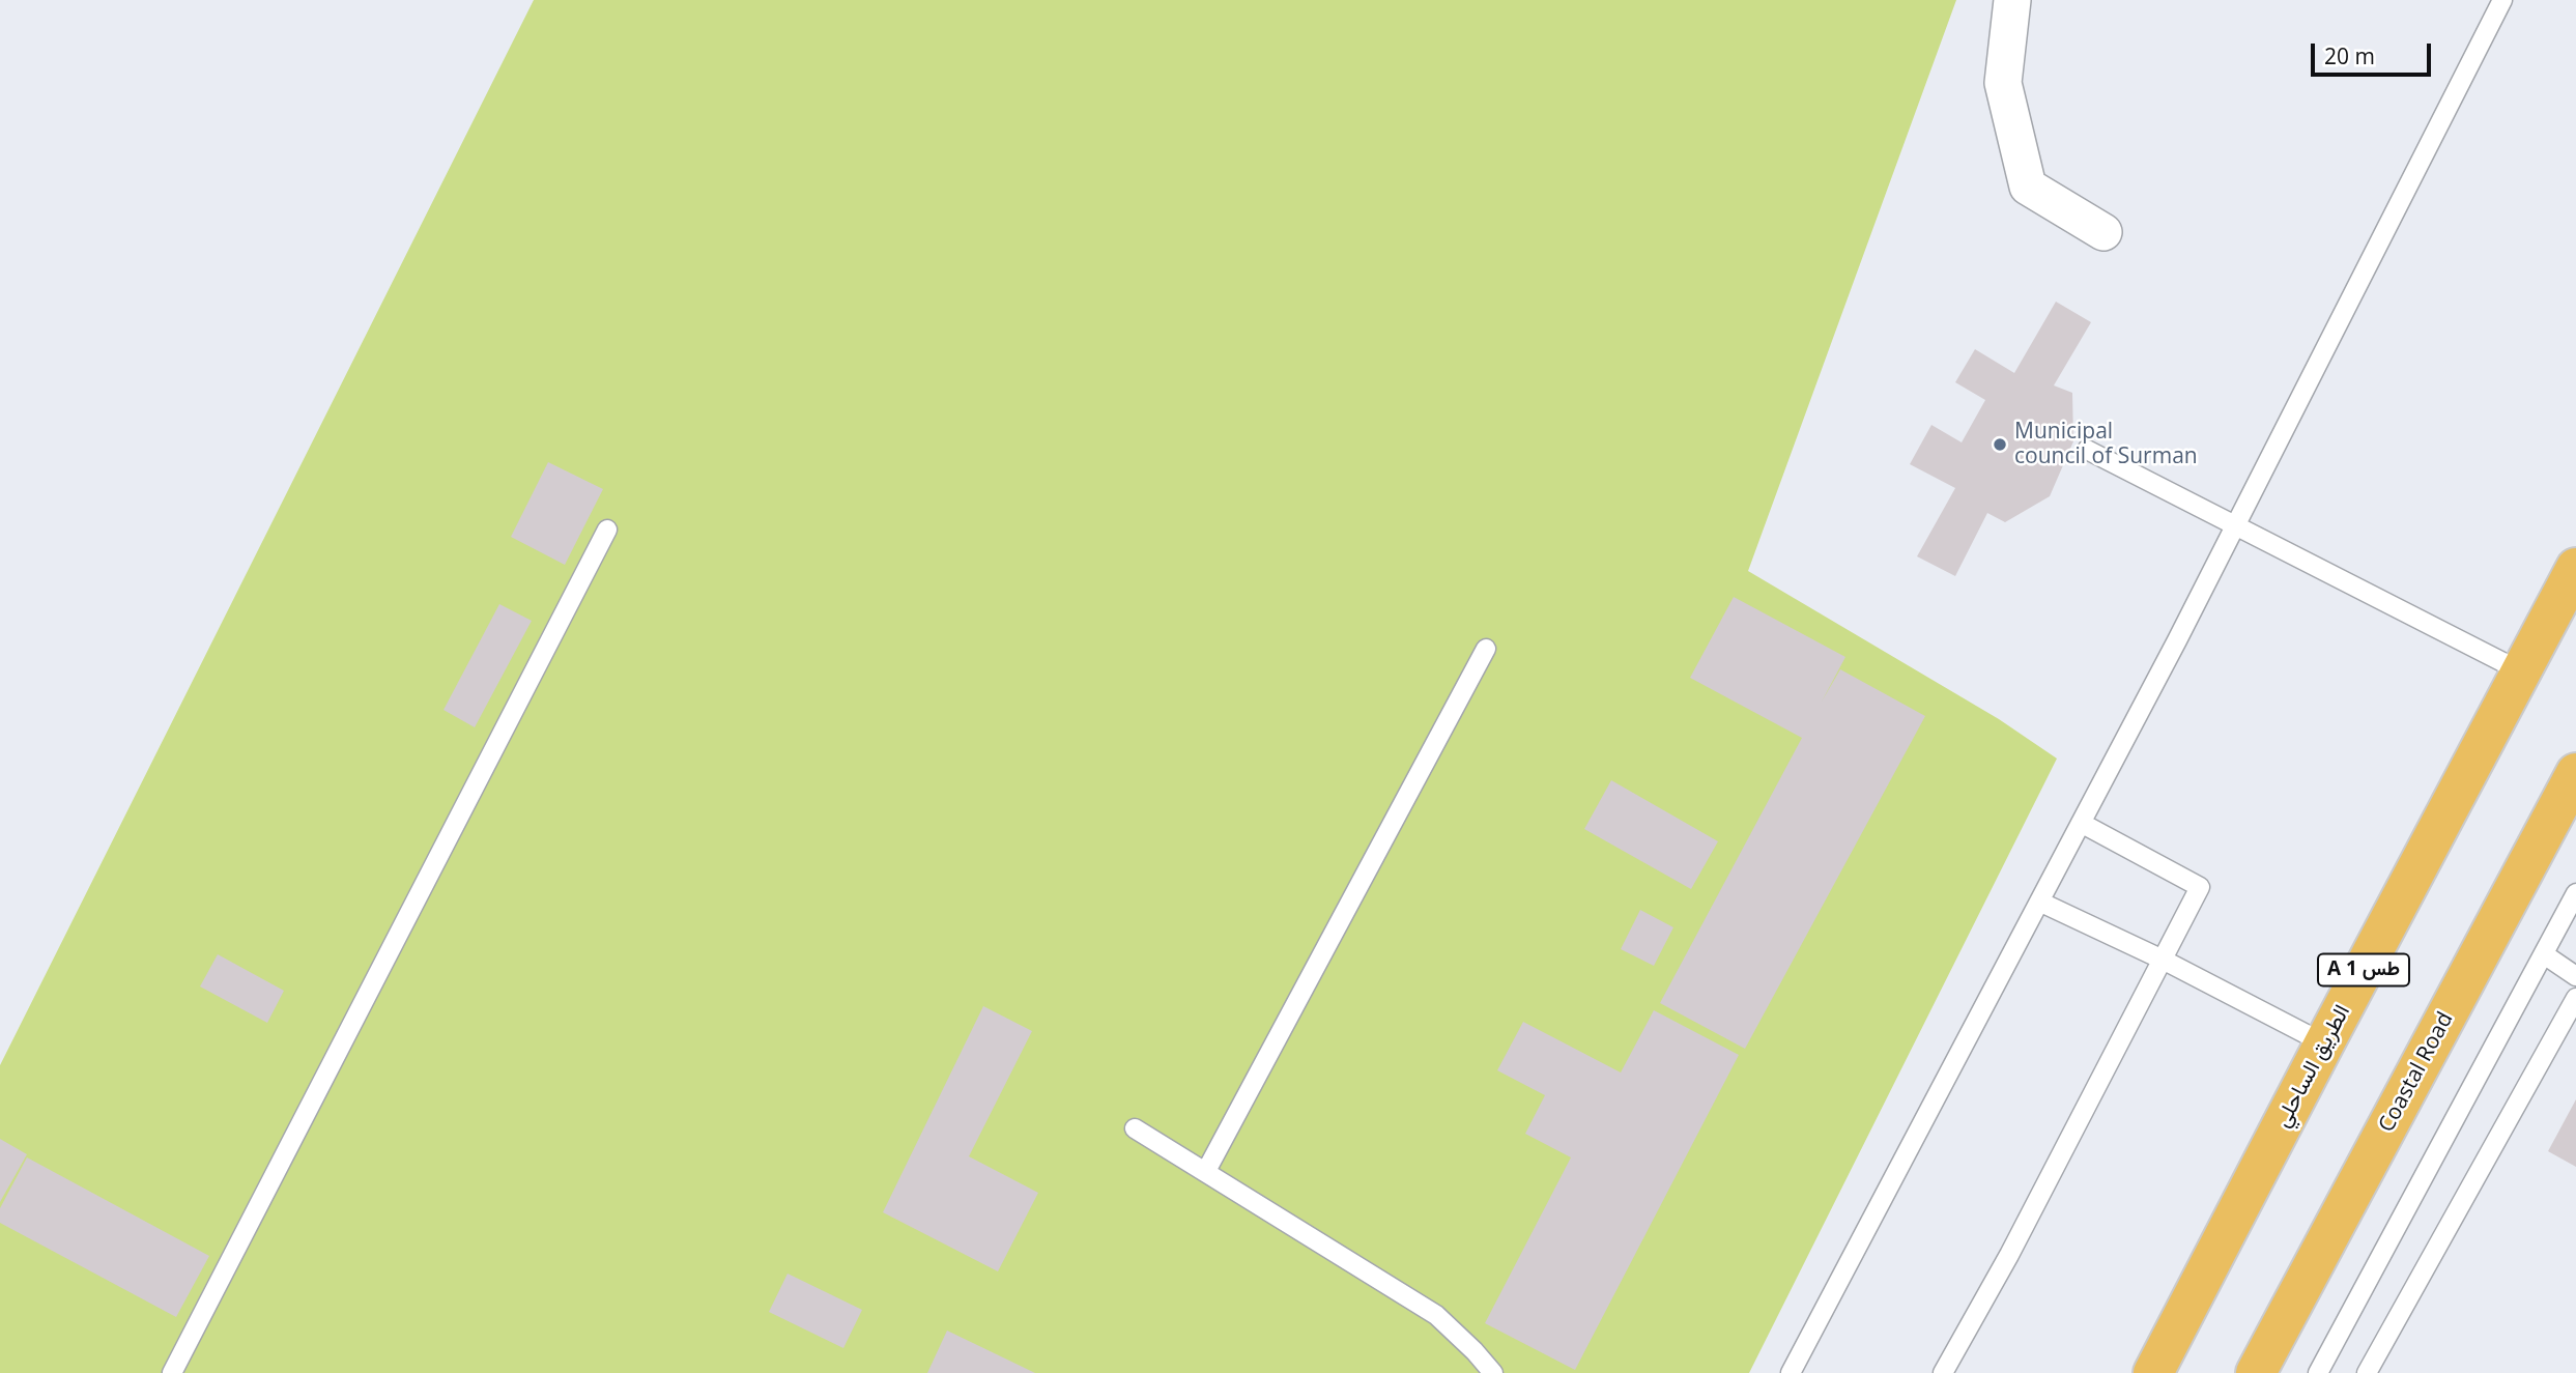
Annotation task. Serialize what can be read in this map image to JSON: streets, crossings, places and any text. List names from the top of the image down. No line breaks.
{"streets":{"highway":["A 1 طس","الطريق الساحلي","Coastal Road"]},"places":["Municipal council of Surman"],"scale_bar":"20 m"}
